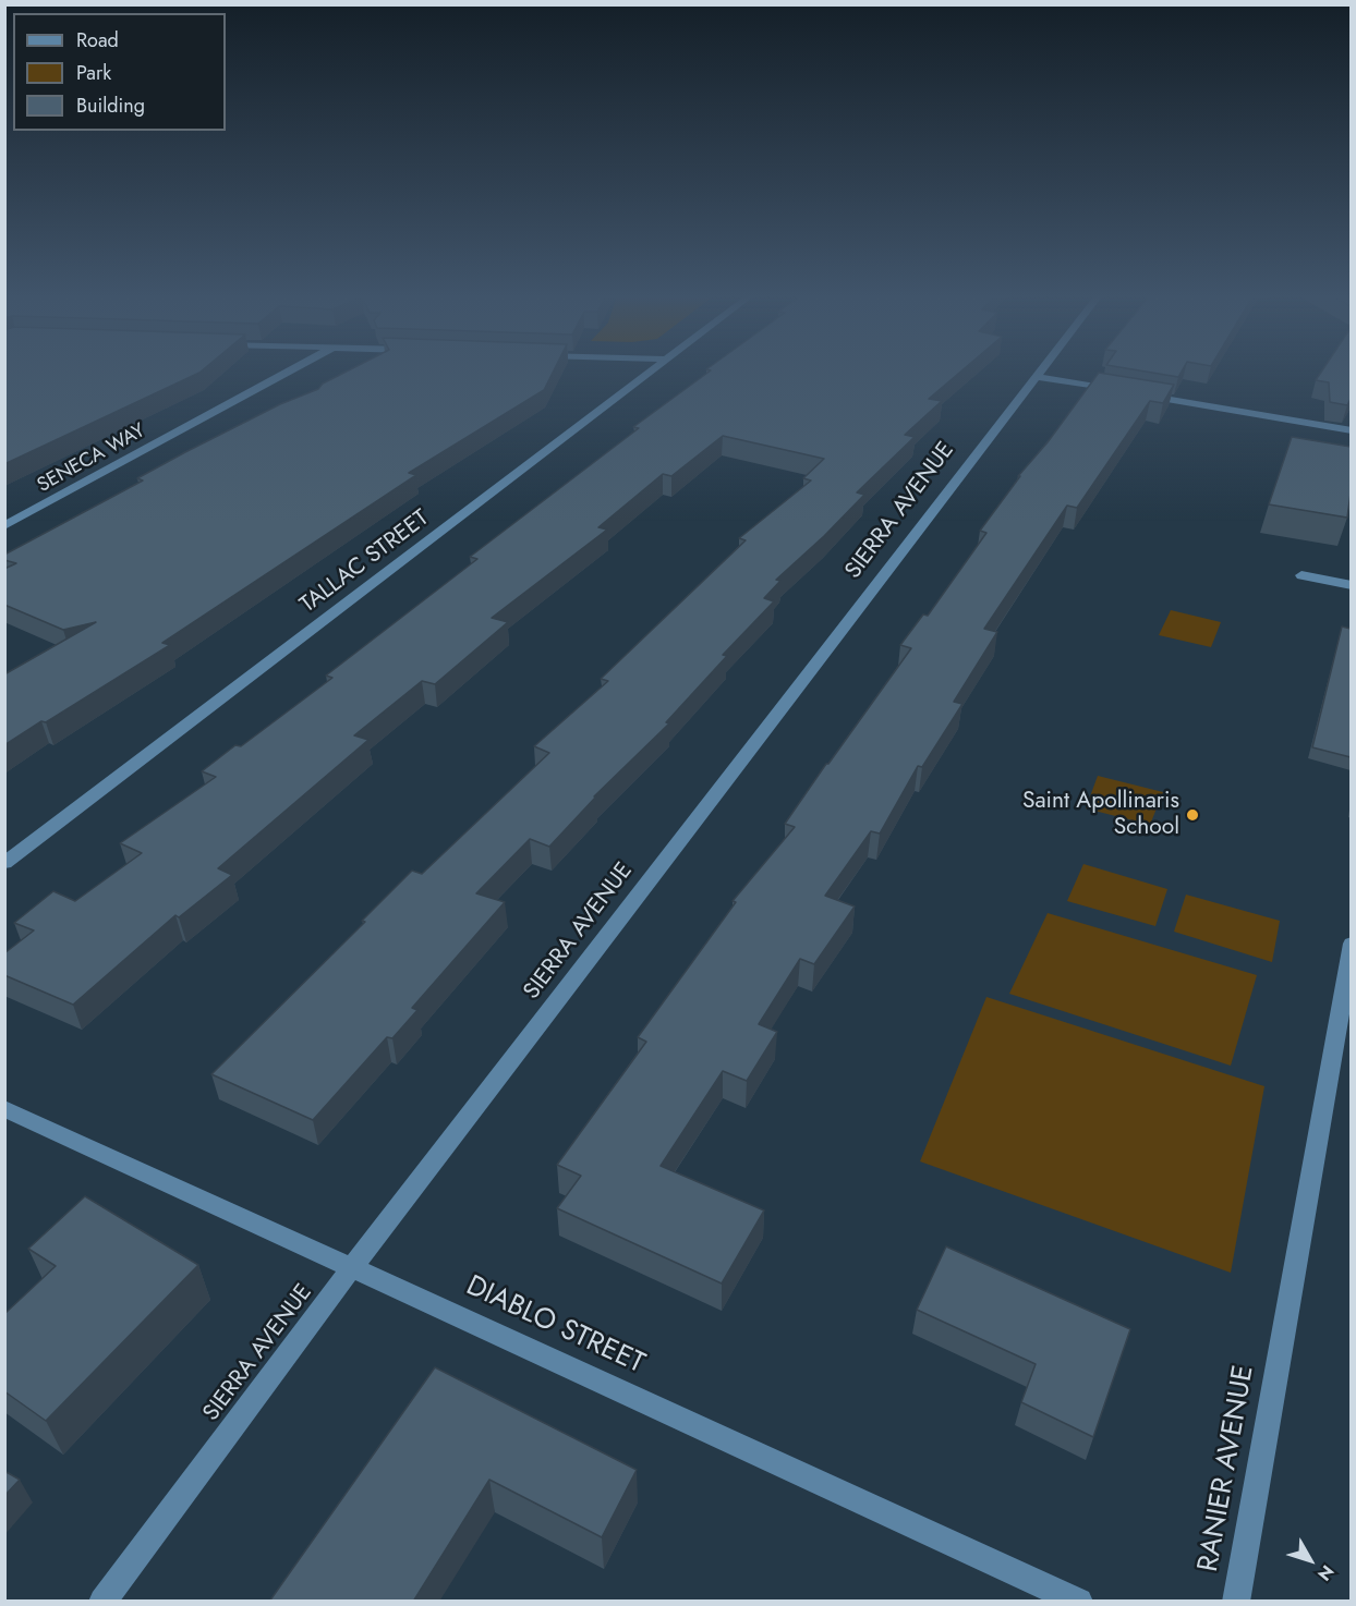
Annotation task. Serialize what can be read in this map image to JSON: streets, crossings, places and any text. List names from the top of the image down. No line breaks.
{"streets":{"street":["SENECA WAY","SIERRA AVENUE","TALLAC STREET","DIABLO STREET","RANIER AVENUE"]},"crossings":[["SIERRA AVENUE","DIABLO STREET"]],"places":["Saint Apollinaris School"],"legend":["Road","Park","Building"],"north":"bottom right"}
